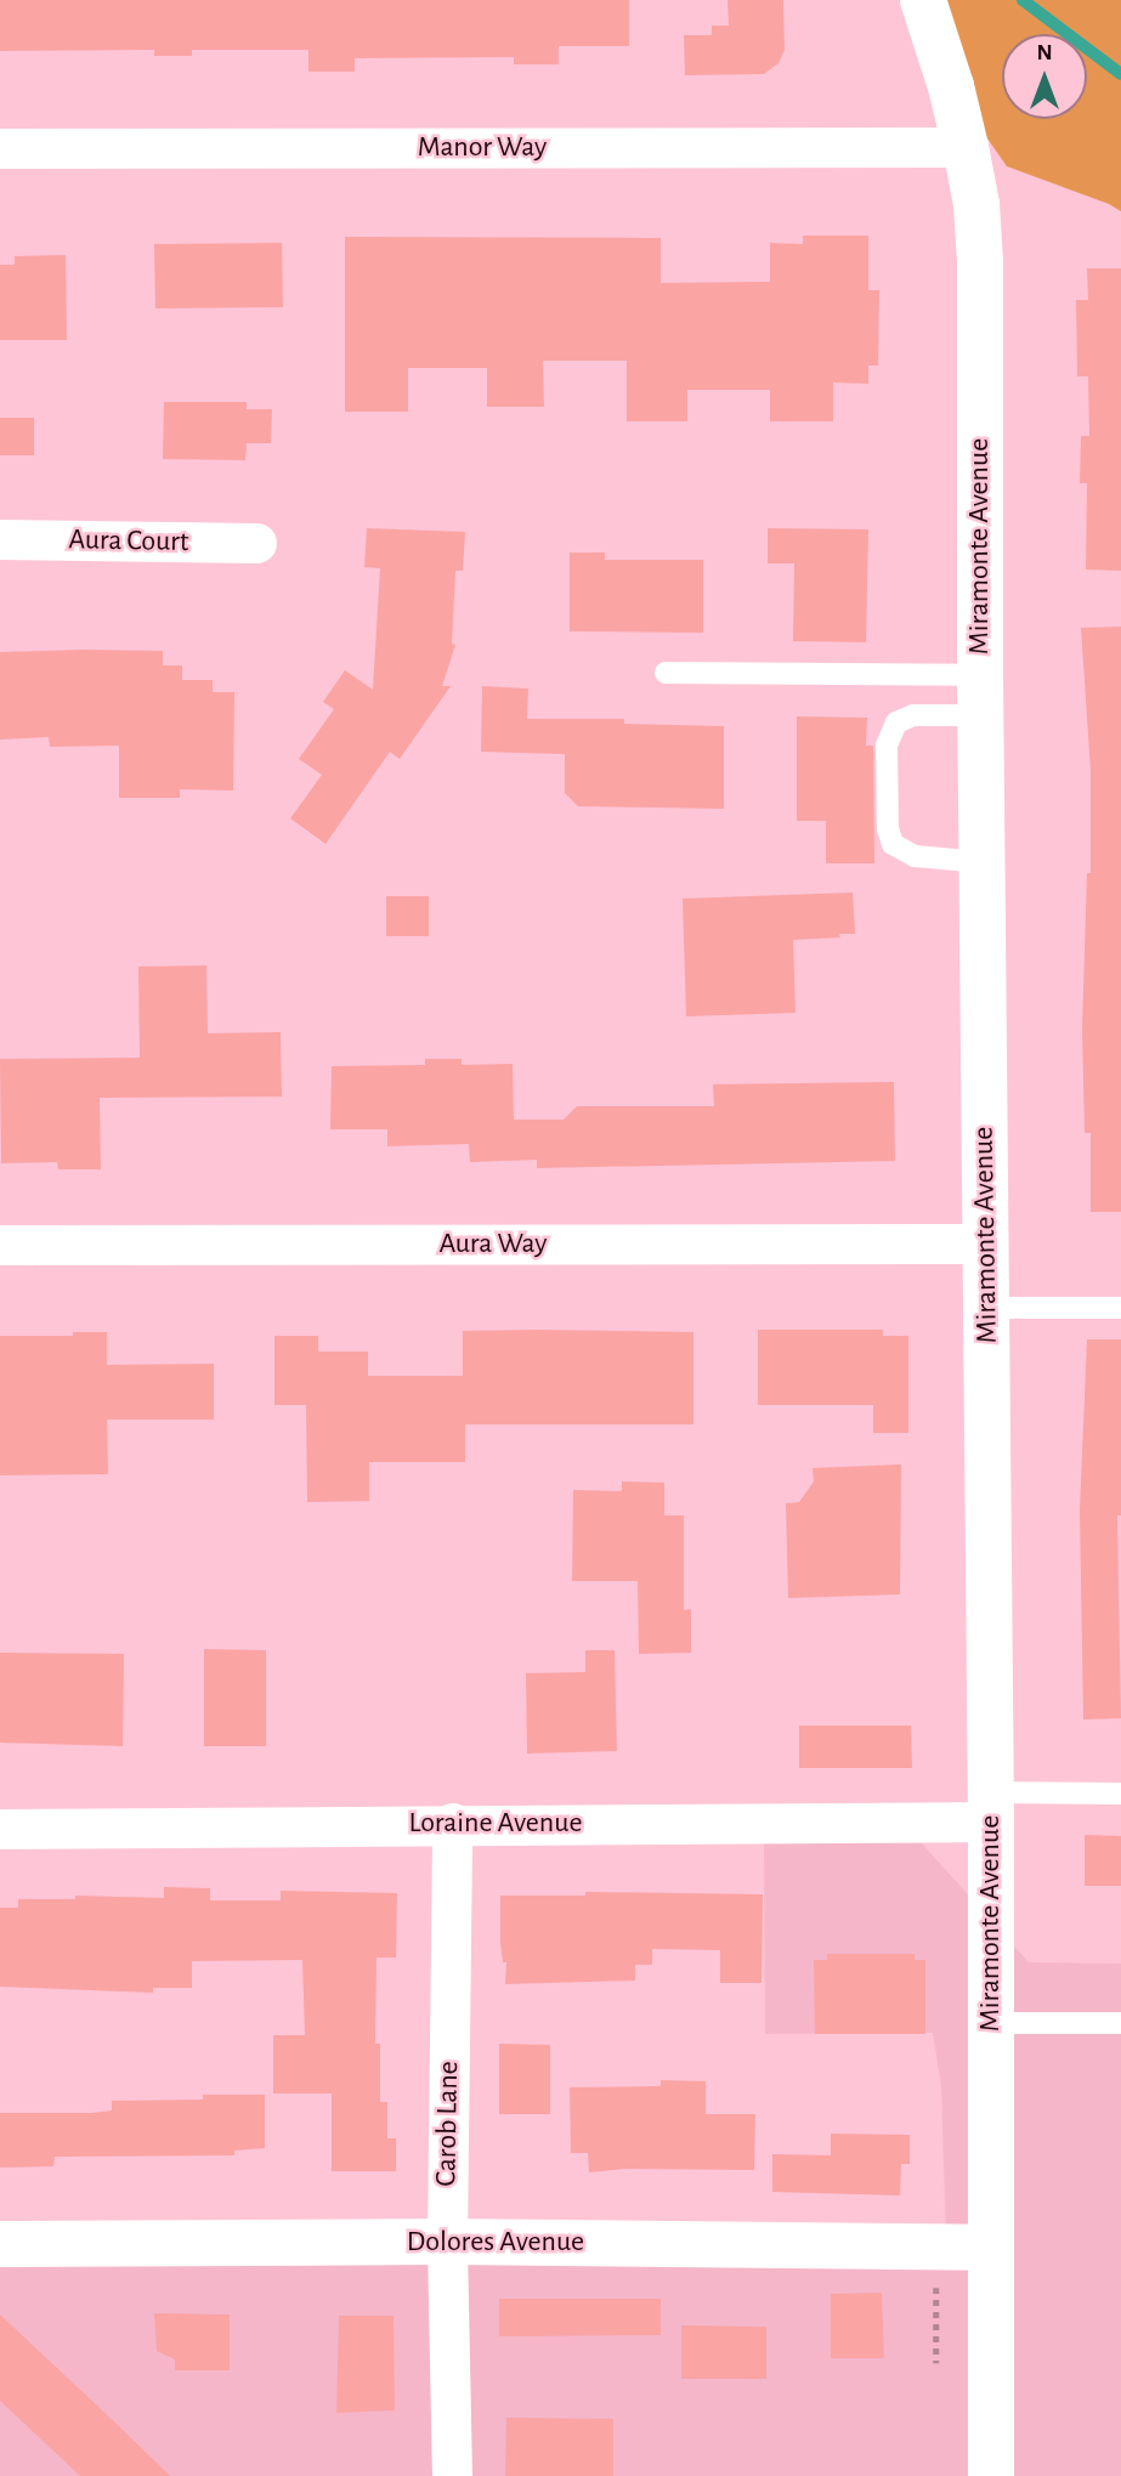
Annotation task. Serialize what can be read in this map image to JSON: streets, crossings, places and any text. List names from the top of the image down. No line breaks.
{"streets":{"street":["Manor Way","Aura Court","Miramonte Avenue","Aura Way","Loraine Avenue","Carob Lane","Dolores Avenue"]},"crossings":[["Manor Way","Miramonte Avenue"],["Miramonte Avenue","Aura Way"],["Miramonte Avenue","Loraine Avenue"],["Miramonte Avenue","Dolores Avenue"],["Loraine Avenue","Carob Lane"],["Carob Lane","Dolores Avenue"]],"north":"top"}
